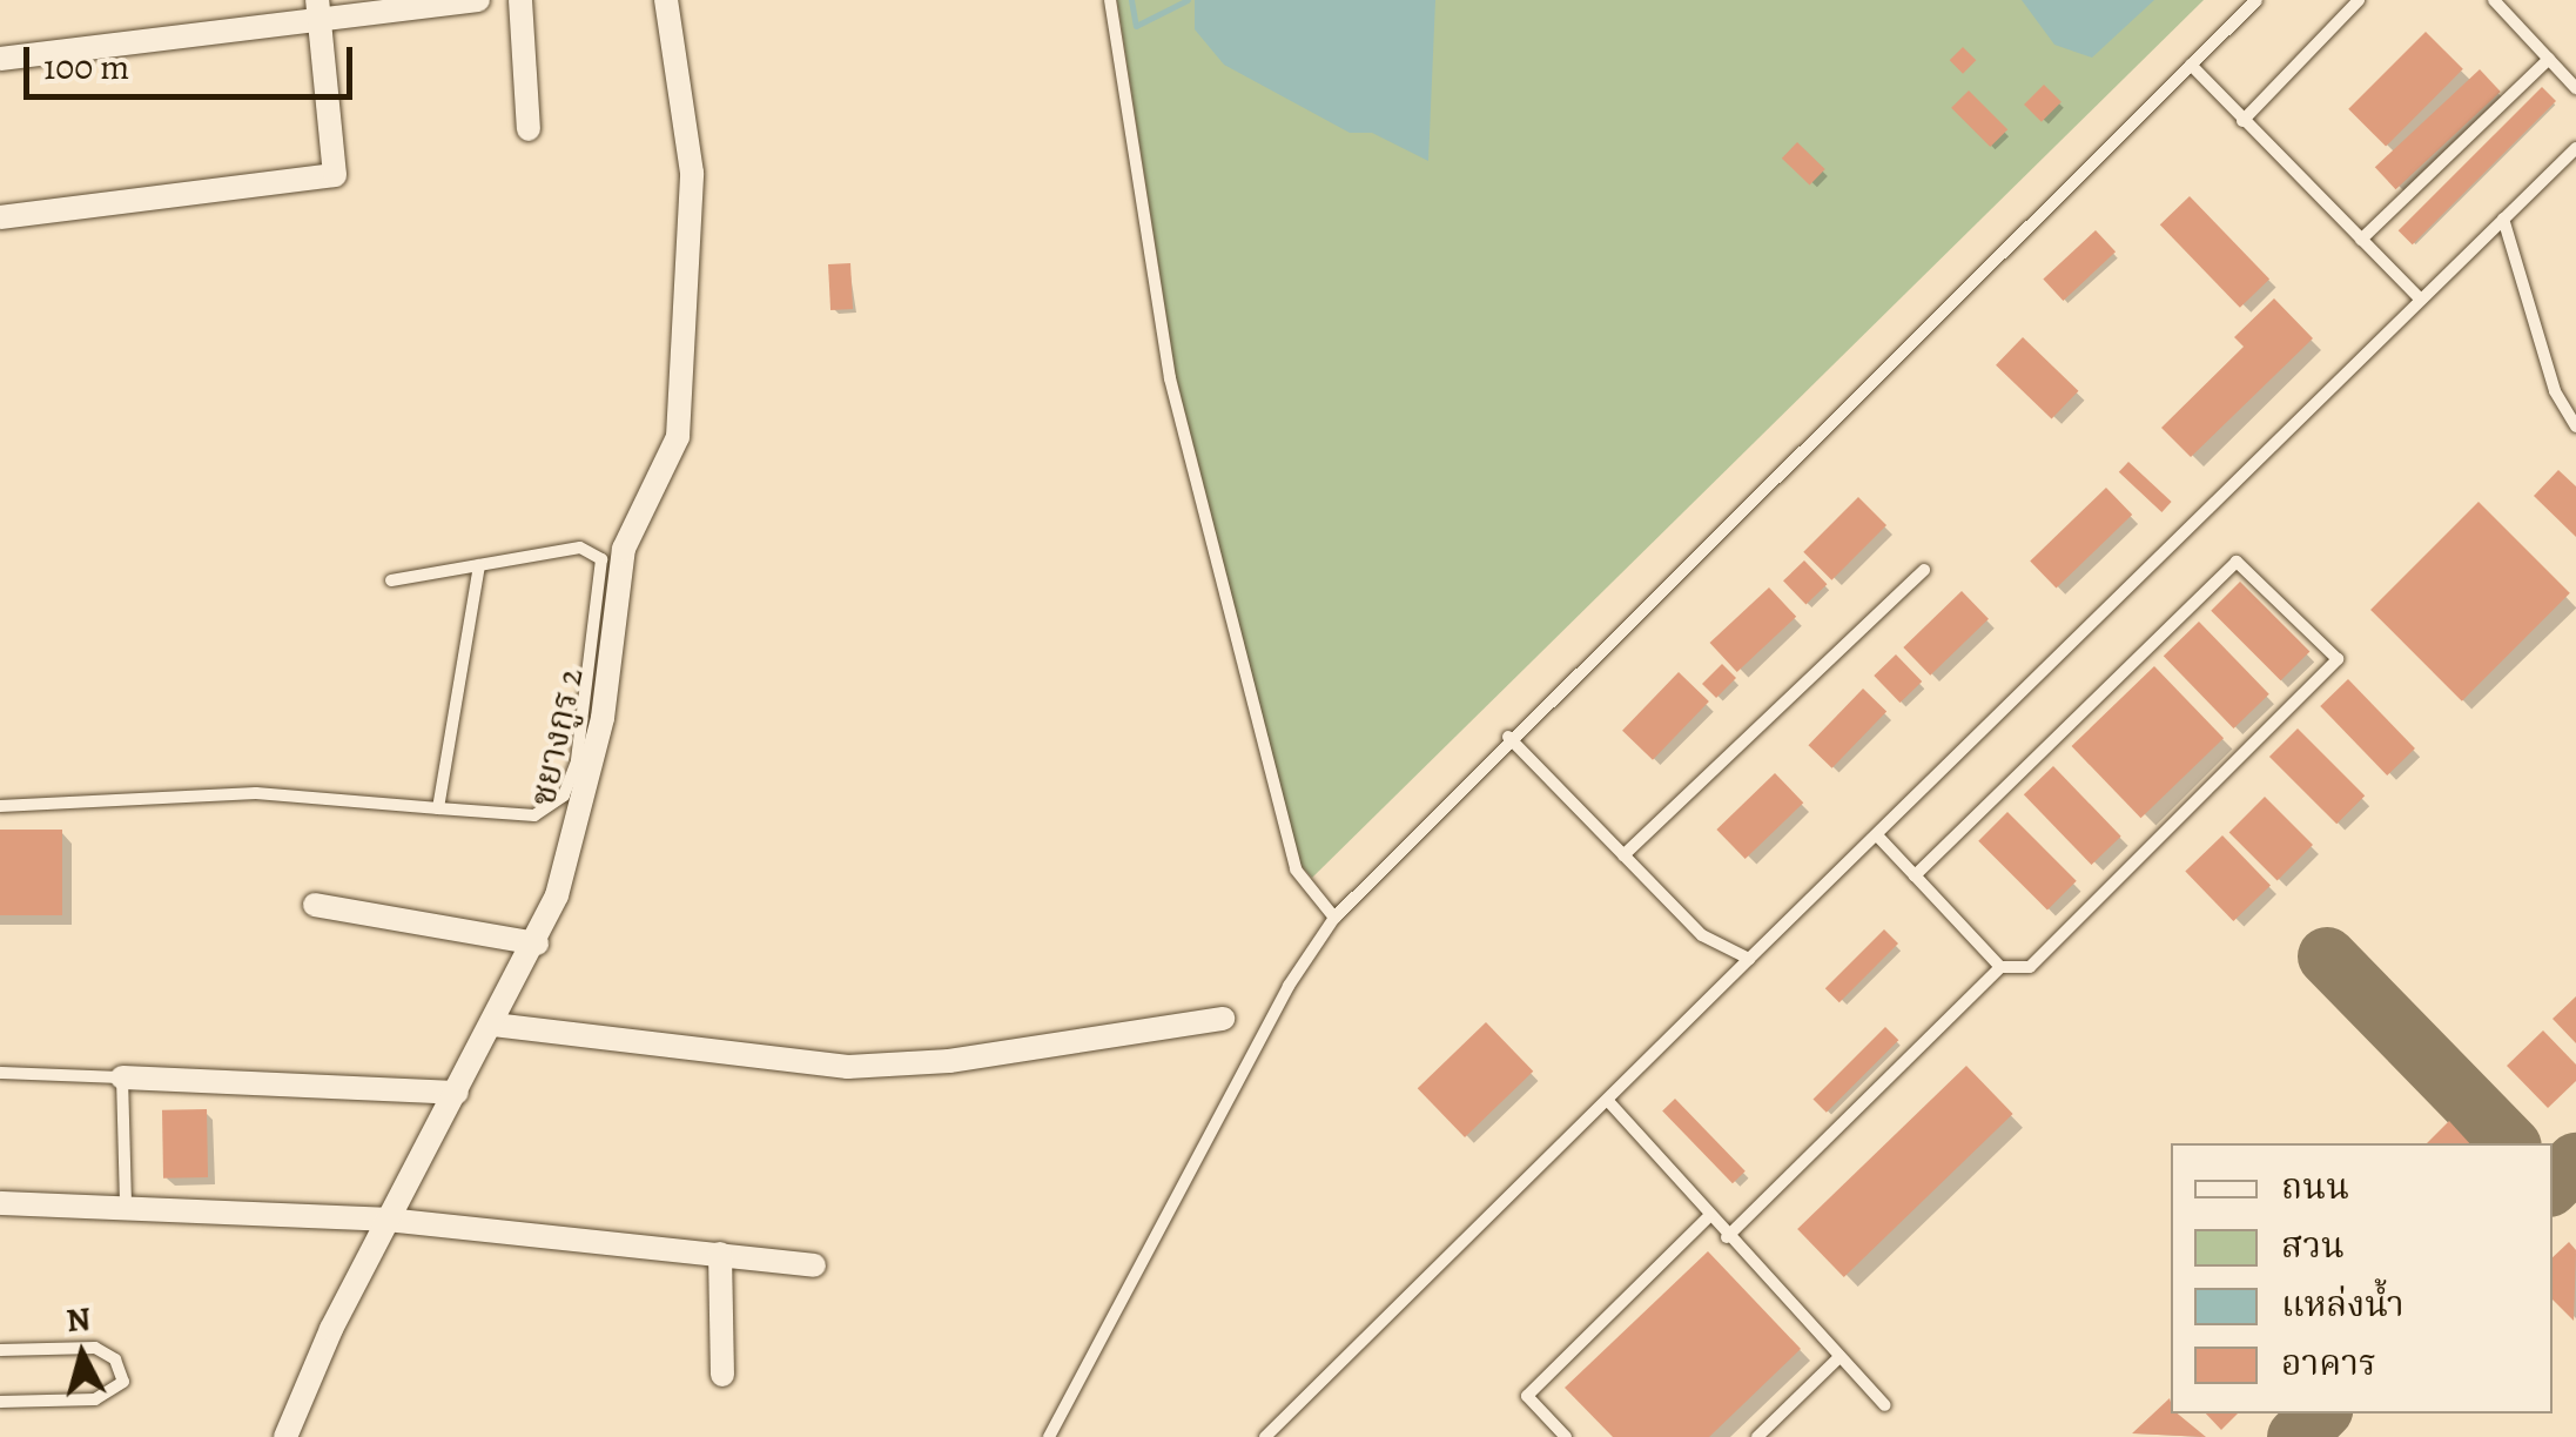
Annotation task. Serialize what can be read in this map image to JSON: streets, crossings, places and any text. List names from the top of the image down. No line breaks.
{"streets":{"street":["ชยางกูร 2"]},"legend":["ถนน","สวน","แหล่งน้ำ","อาคาร"],"scale_bar":"100 m","north":"top"}
